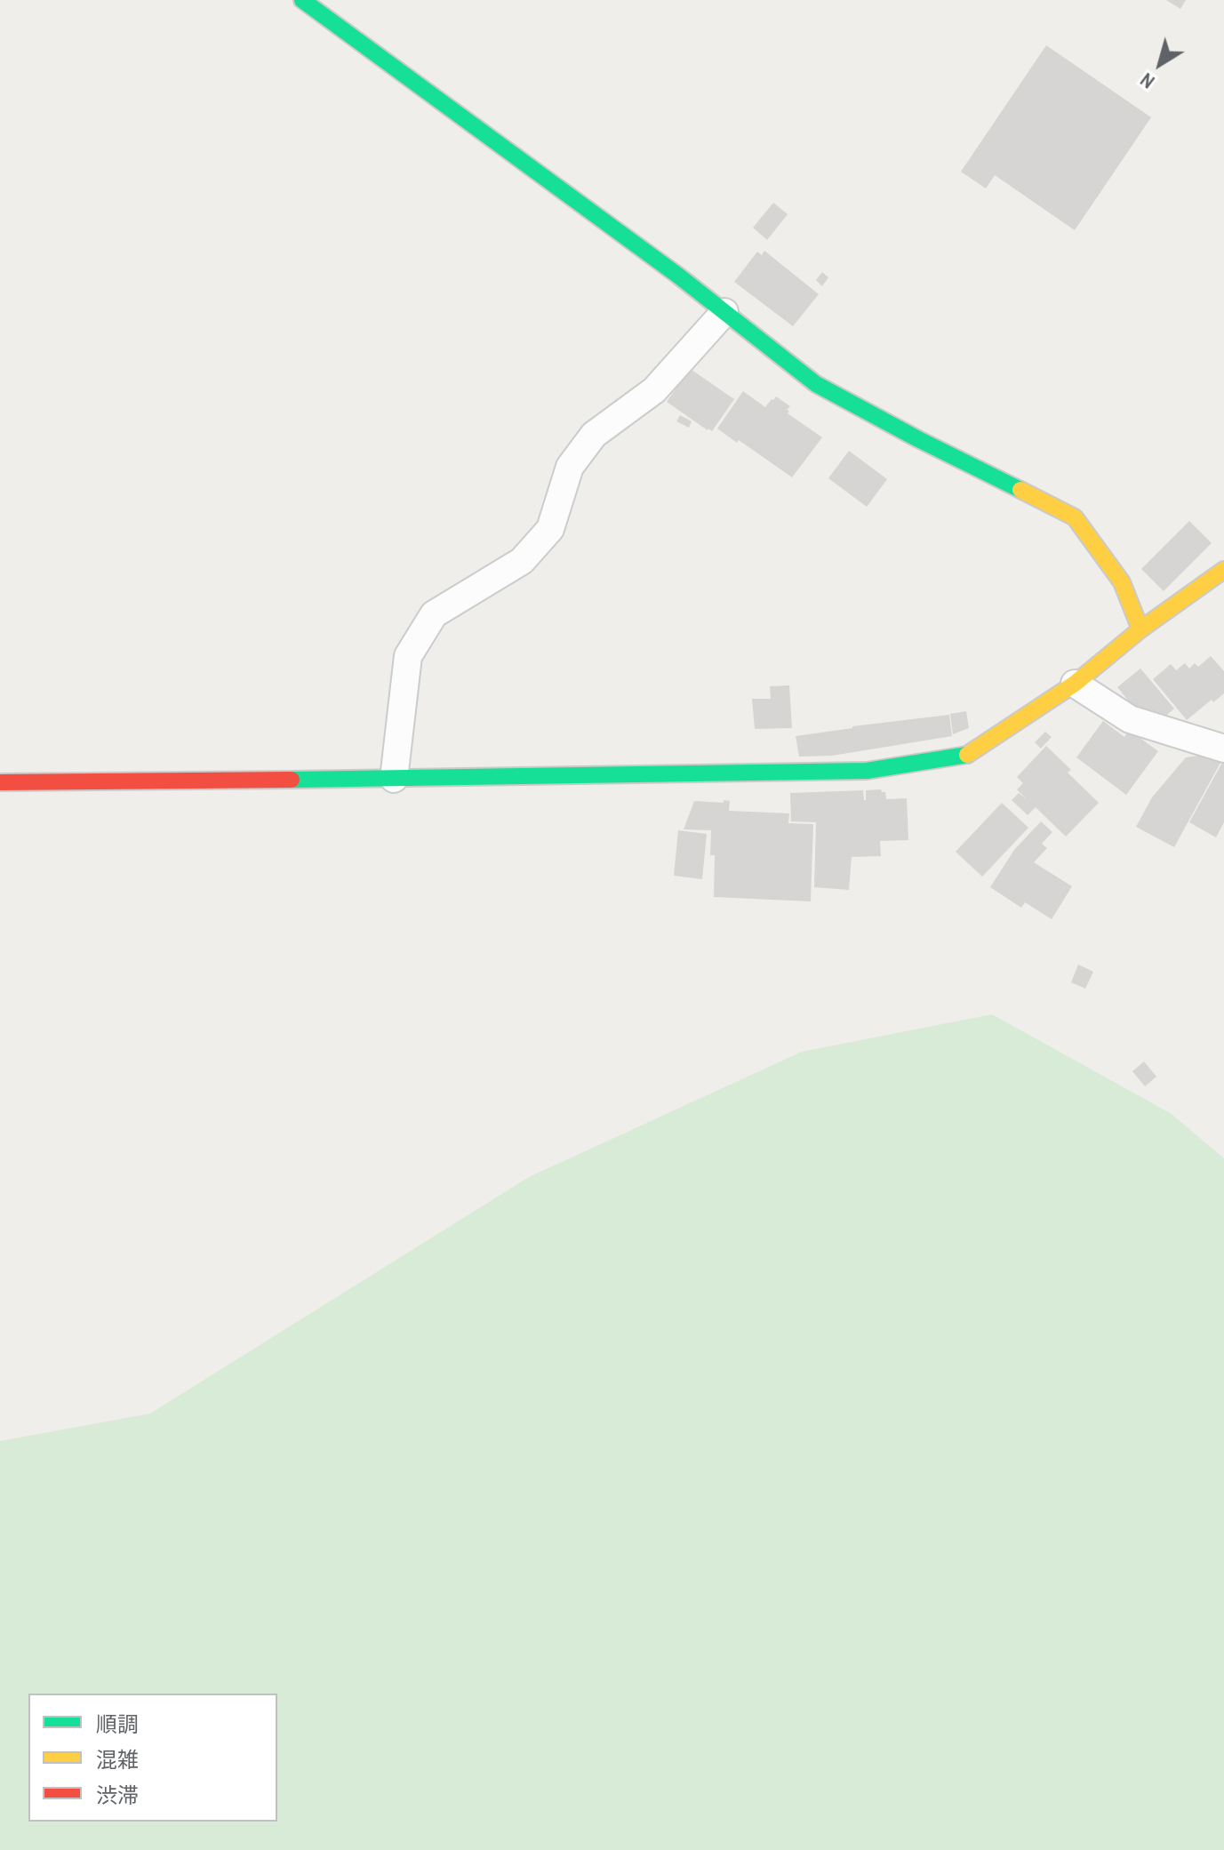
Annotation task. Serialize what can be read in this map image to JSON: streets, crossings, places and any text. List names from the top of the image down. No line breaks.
{"legend":["順調","混雑","渋滞"],"north":"bottom left"}
